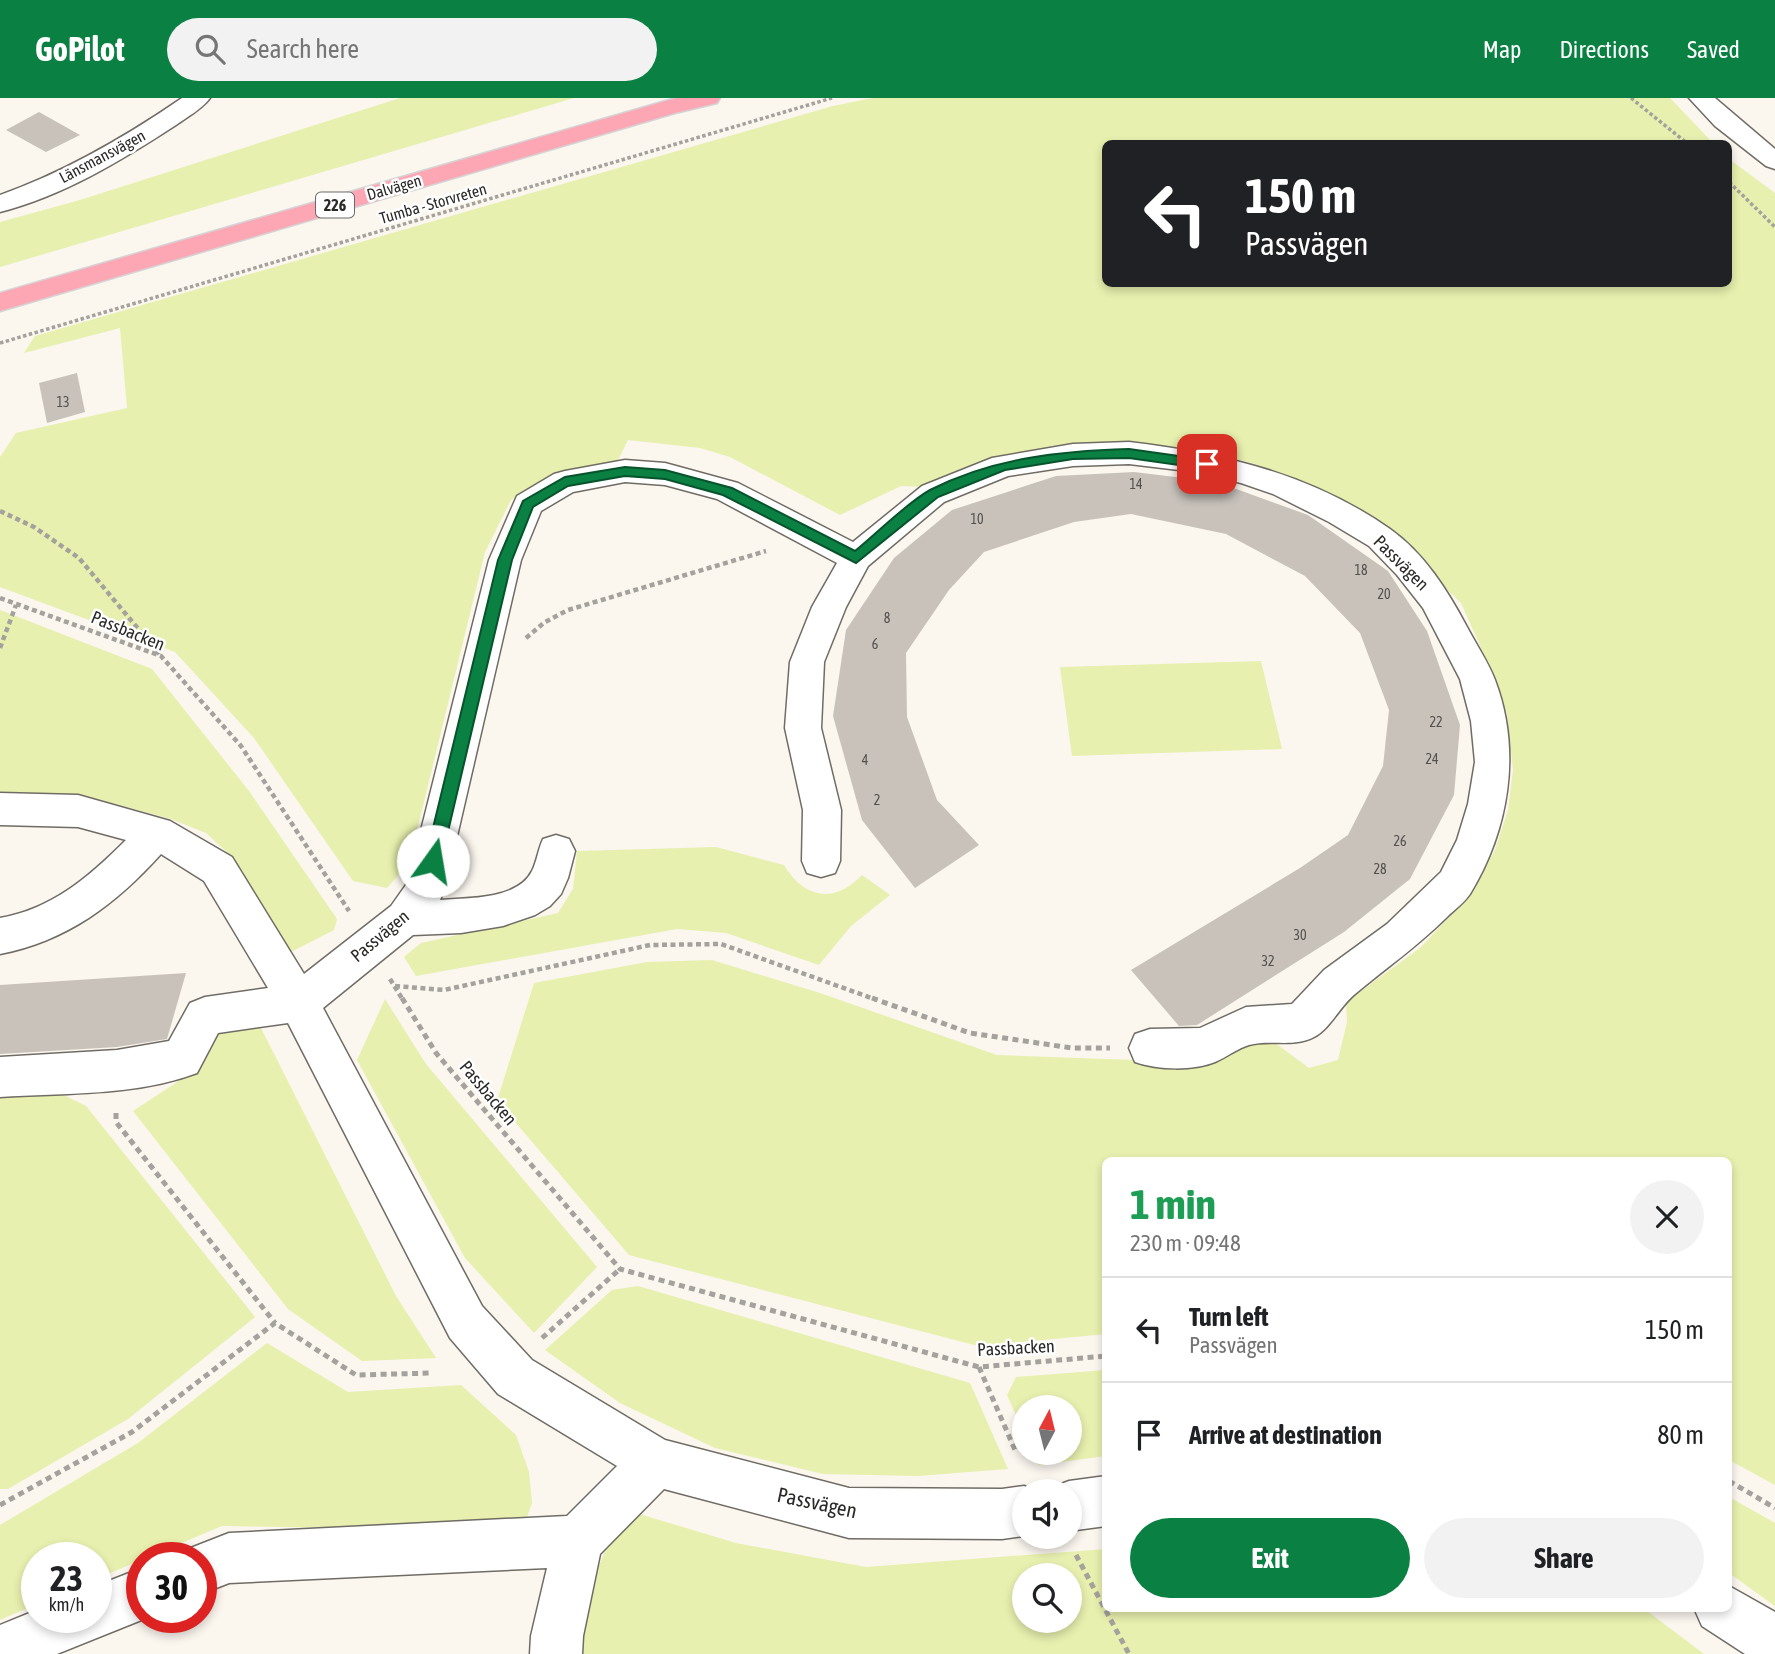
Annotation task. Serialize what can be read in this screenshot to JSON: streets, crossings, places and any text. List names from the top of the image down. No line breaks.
{"streets":{"main road":["Dalvägen","226"],"street":["Länsmansvägen","Passvägen"],"path":["Tumba - Storvreten","Passbacken"]},"crossings":[["Dalvägen","226"],["Passvägen","Passbacken"]],"house_numbers":["13","14","10","18","20","8","6","22","24","4","2","26","28","30","32"],"north":"top","page":{"header":"GoPilot","search":"Search here","nav":["Map","Directions","Saved"],"turn":["150 m","Passvägen"],"heading":["1 min","230 m · 09:48"],"list":[{"name":"Turn left","note":"Passvägen","value":"150 m"},{"name":"Arrive at destination","value":"80 m"}],"buttons":["Exit","Share"],"speed":"23 km/h","limit":"30"}}
